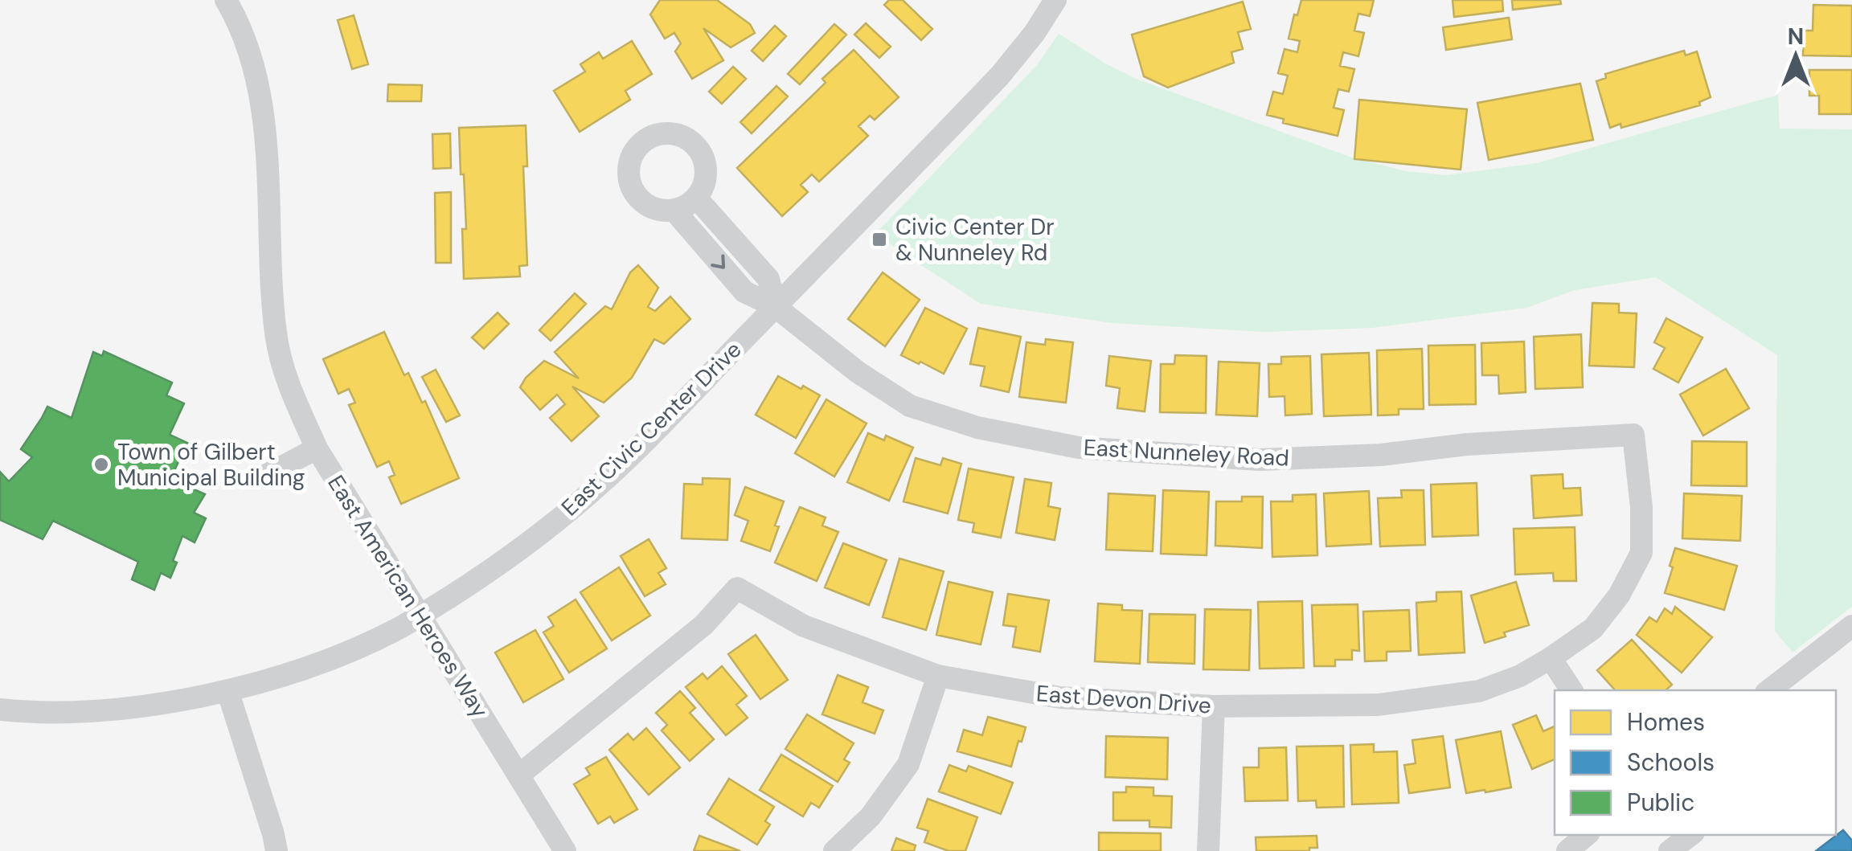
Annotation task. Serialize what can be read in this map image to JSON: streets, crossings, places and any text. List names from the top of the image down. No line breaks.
{"streets":{"street":["East Civic Center Drive","East Nunneley Road","East American Heroes Way","East Devon Drive"]},"crossings":[["East Civic Center Drive","East Nunneley Road"],["East Civic Center Drive","East American Heroes Way"],["East Nunneley Road","East Devon Drive"],["East American Heroes Way","East Devon Drive"]],"places":{"transit":["Civic Center Dr & Nunneley Rd"],"other":["Town of Gilbert Municipal Building"]},"legend":["Homes","Schools","Public"],"north":"top"}
